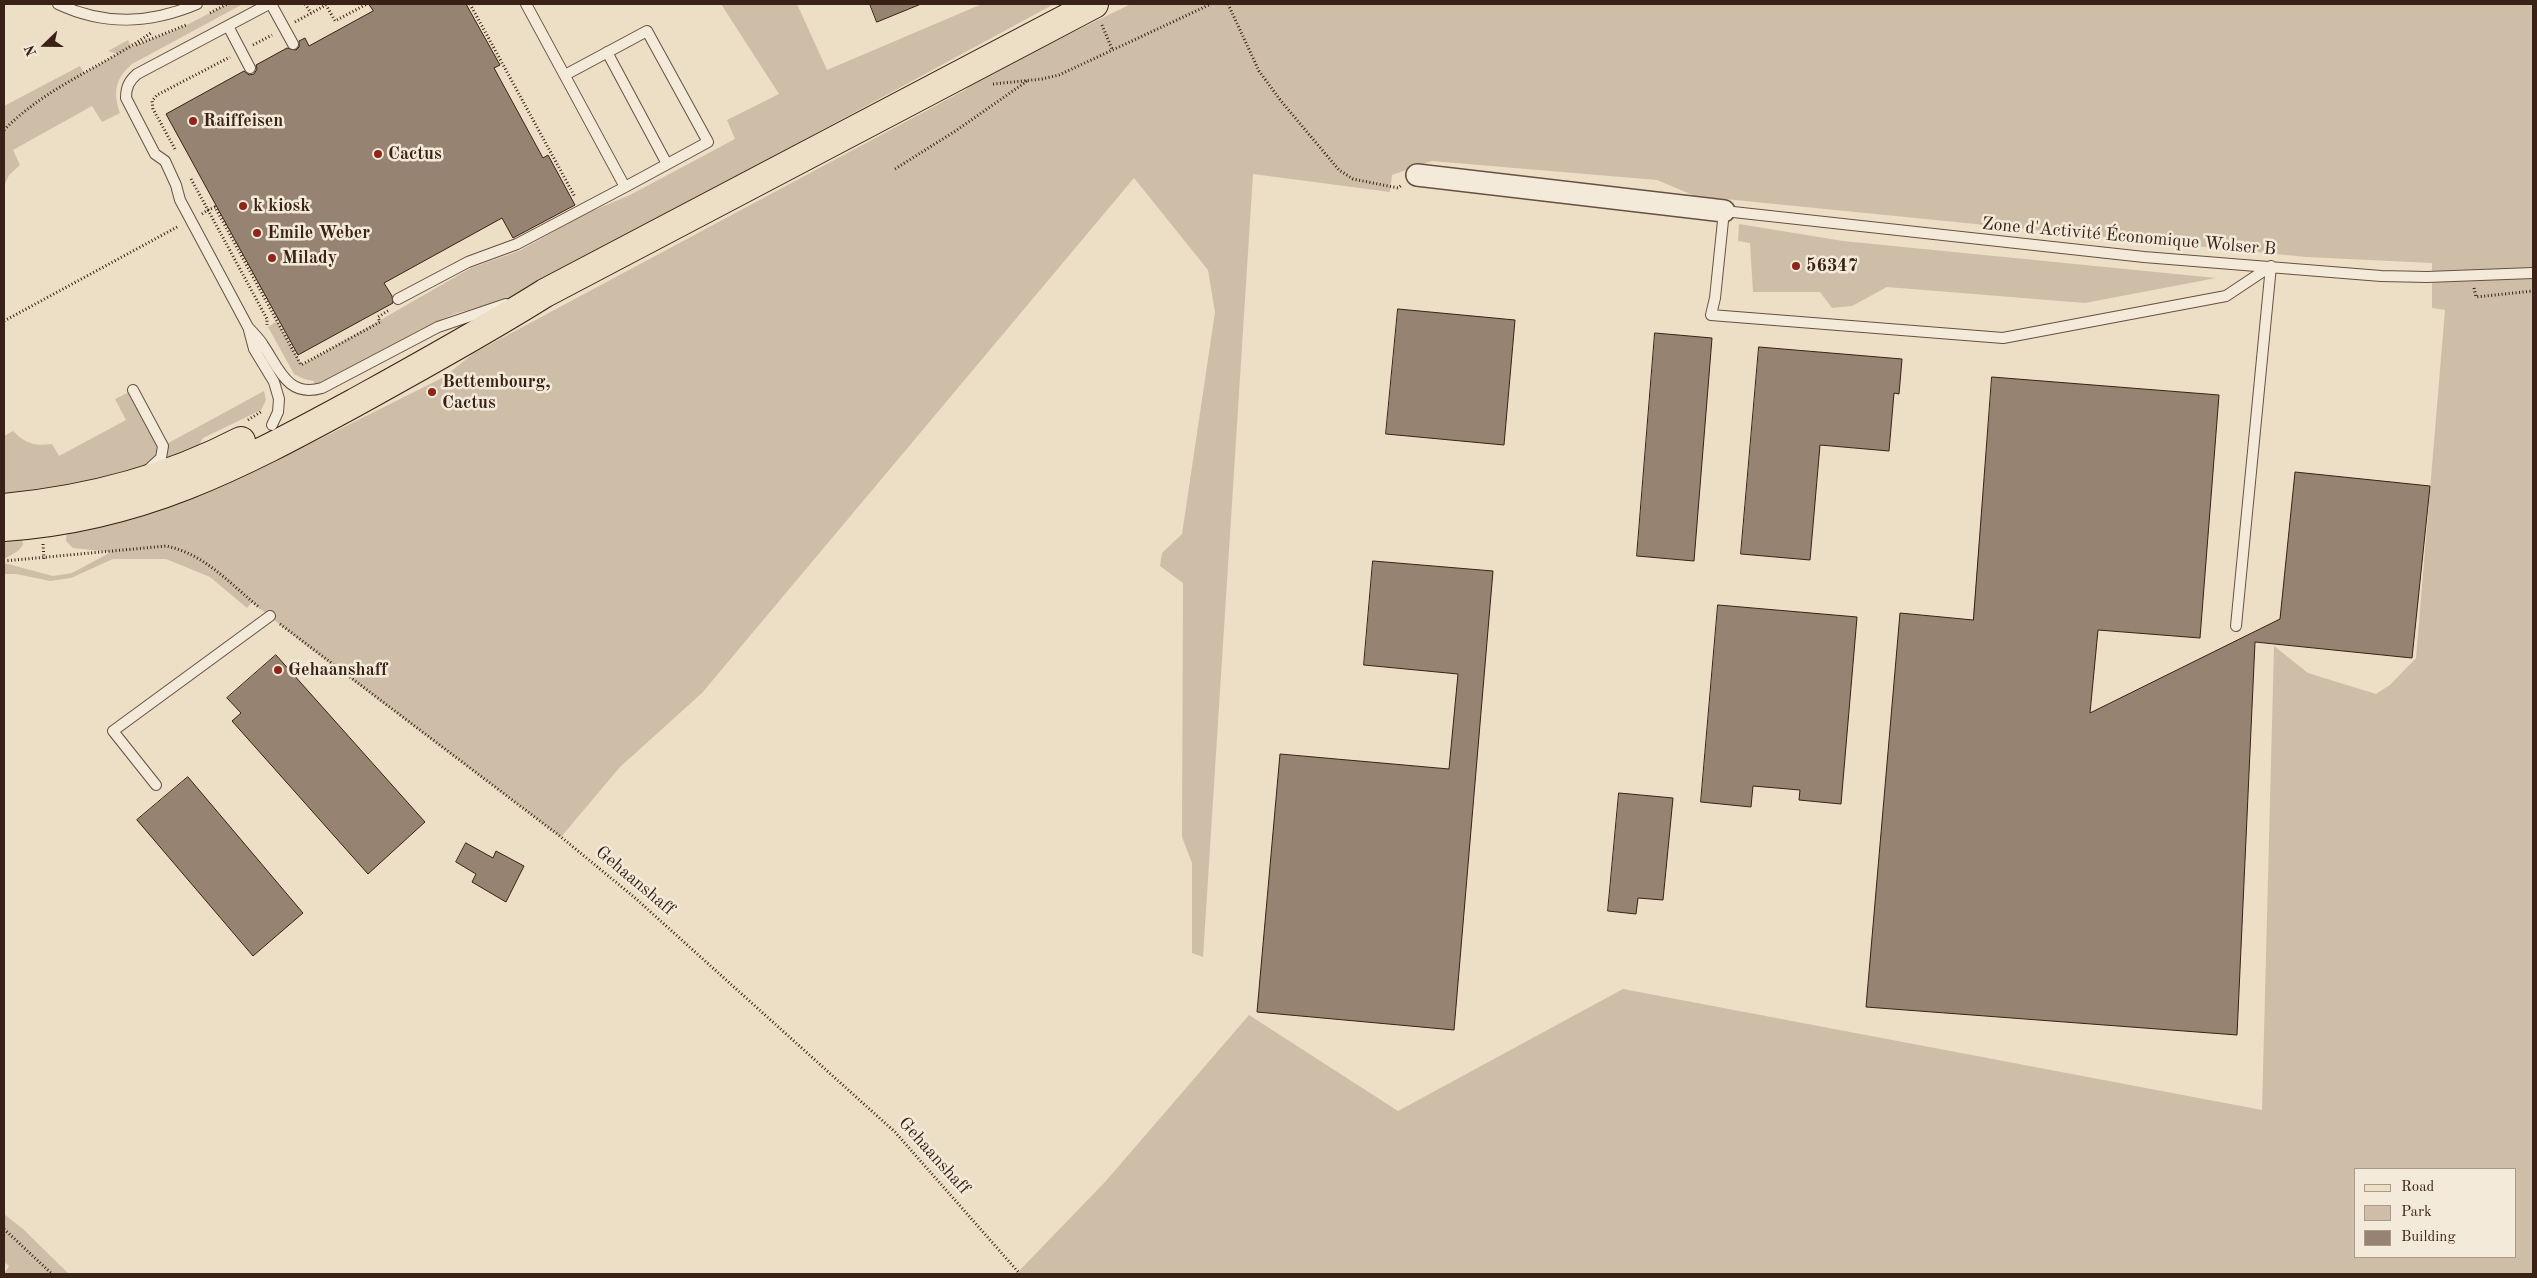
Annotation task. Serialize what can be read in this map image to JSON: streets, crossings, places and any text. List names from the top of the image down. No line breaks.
{"streets":{"lane":["Zone d'Activité Économique Wolser B"],"path":["Gehaanshaff"]},"places":["Raiffeisen","Cactus","k kiosk","Emile Weber","Milady","56347","Bettembourg, Cactus","Gehaanshaff"],"legend":["Road","Park","Building"],"north":"left"}
